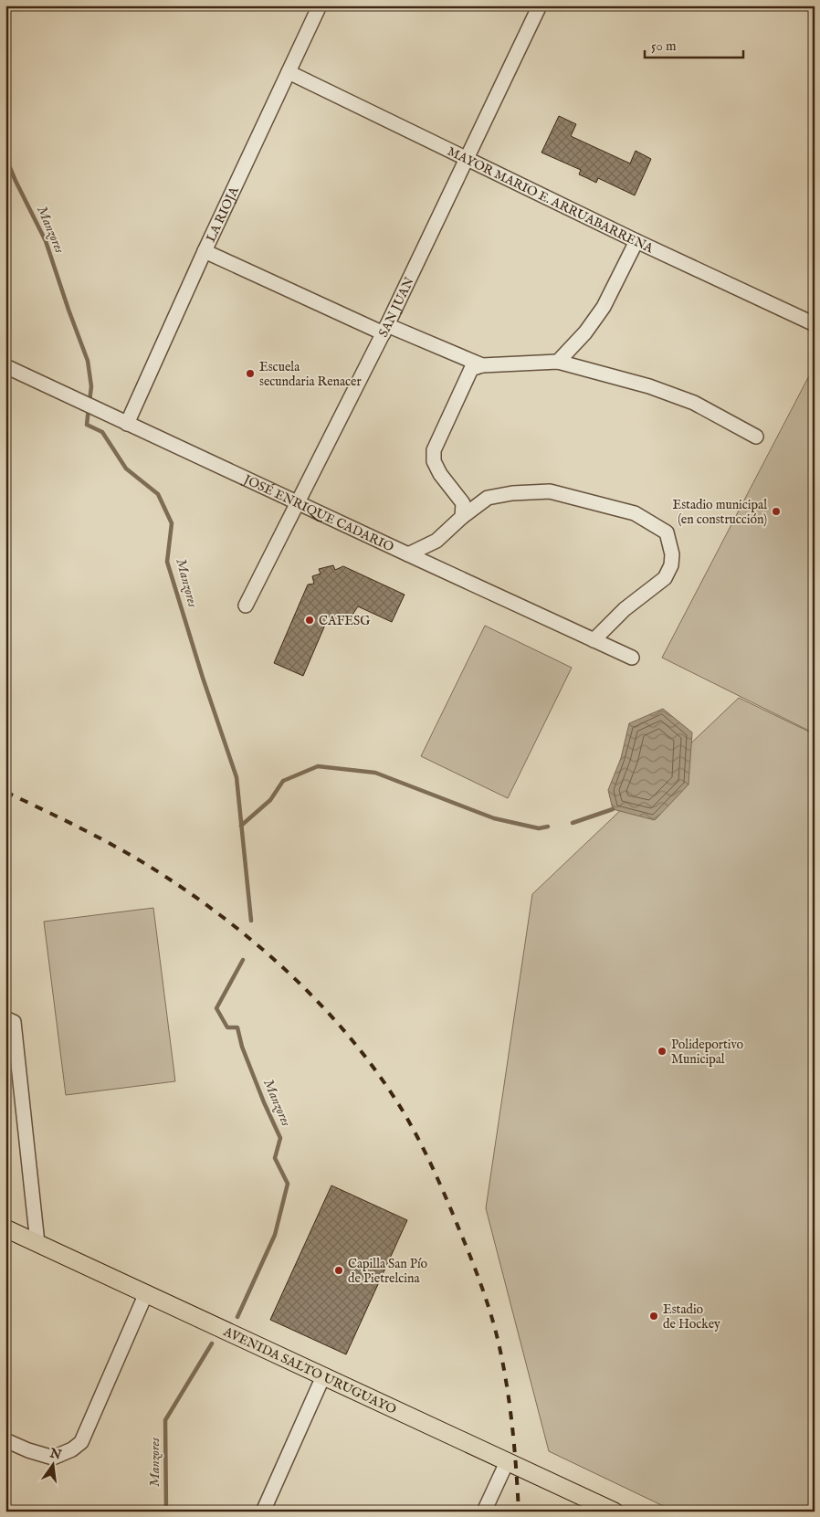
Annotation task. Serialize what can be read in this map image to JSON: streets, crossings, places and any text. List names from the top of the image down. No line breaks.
{"streets":{"main road":["AVENIDA SALTO URUGUAYO"],"street":["MAYOR MARIO E. ARRUABARRENA","LA RIOJA","SAN JUAN","JOSÉ ENRIQUE CADARIO"]},"crossings":[["MAYOR MARIO E. ARRUABARRENA","LA RIOJA"],["MAYOR MARIO E. ARRUABARRENA","SAN JUAN"],["LA RIOJA","JOSÉ ENRIQUE CADARIO"],["SAN JUAN","JOSÉ ENRIQUE CADARIO"]],"water":["Manzores"],"places":["Escuela secundaria Renacer","Estadio municipal (en construcción)","CAFESG","Polideportivo Municipal","Capilla San Pío de Pietrelcina","Estadio de Hockey"],"scale_bar":"50 m","north":"top"}
